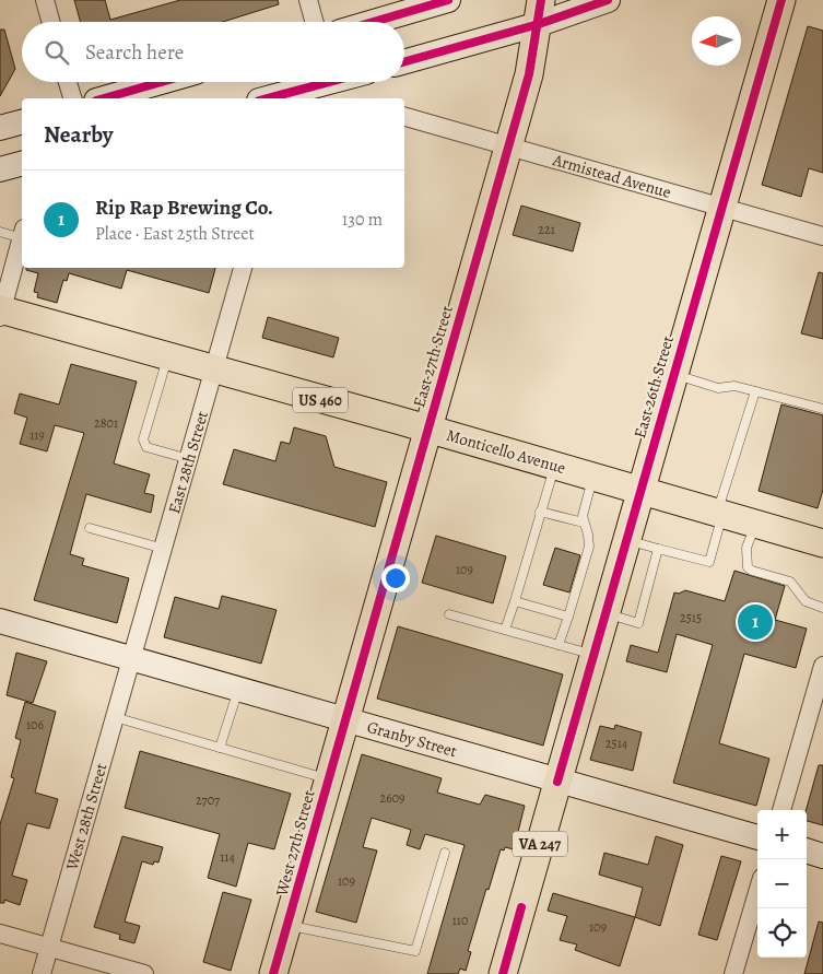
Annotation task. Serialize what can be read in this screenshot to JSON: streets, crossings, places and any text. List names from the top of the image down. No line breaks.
{"streets":{"main road":["East 27th Street","East 26th Street","US 460","Monticello Avenue","West 27th Street","VA 247"],"street":["Armistead Avenue","East 28th Street","Granby Street","West 28th Street"]},"crossings":[["Armistead Avenue","East 27th Street"],["Armistead Avenue","East 26th Street"],["East 27th Street","Monticello Avenue"],["East 27th Street","Granby Street"],["East 27th Street","West 27th Street"],["East 26th Street","Monticello Avenue"],["East 26th Street","Granby Street"],["East 26th Street","VA 247"],["Monticello Avenue","East 28th Street"],["East 28th Street","Granby Street"],["East 28th Street","West 28th Street"],["Granby Street","West 28th Street"],["Granby Street","West 27th Street"],["Granby Street","VA 247"]],"house_numbers":["221","2801","119","109","2515","106","2514","2609","2707","114","109","110","109"],"north":"left","page":{"search":"Search here","heading":"Nearby","list":[{"mark":"1","name":"Rip Rap Brewing Co.","note":"Place · East 25th Street","value":"130 m"}],"pins":"1","map_buttons":["+","−"]}}
